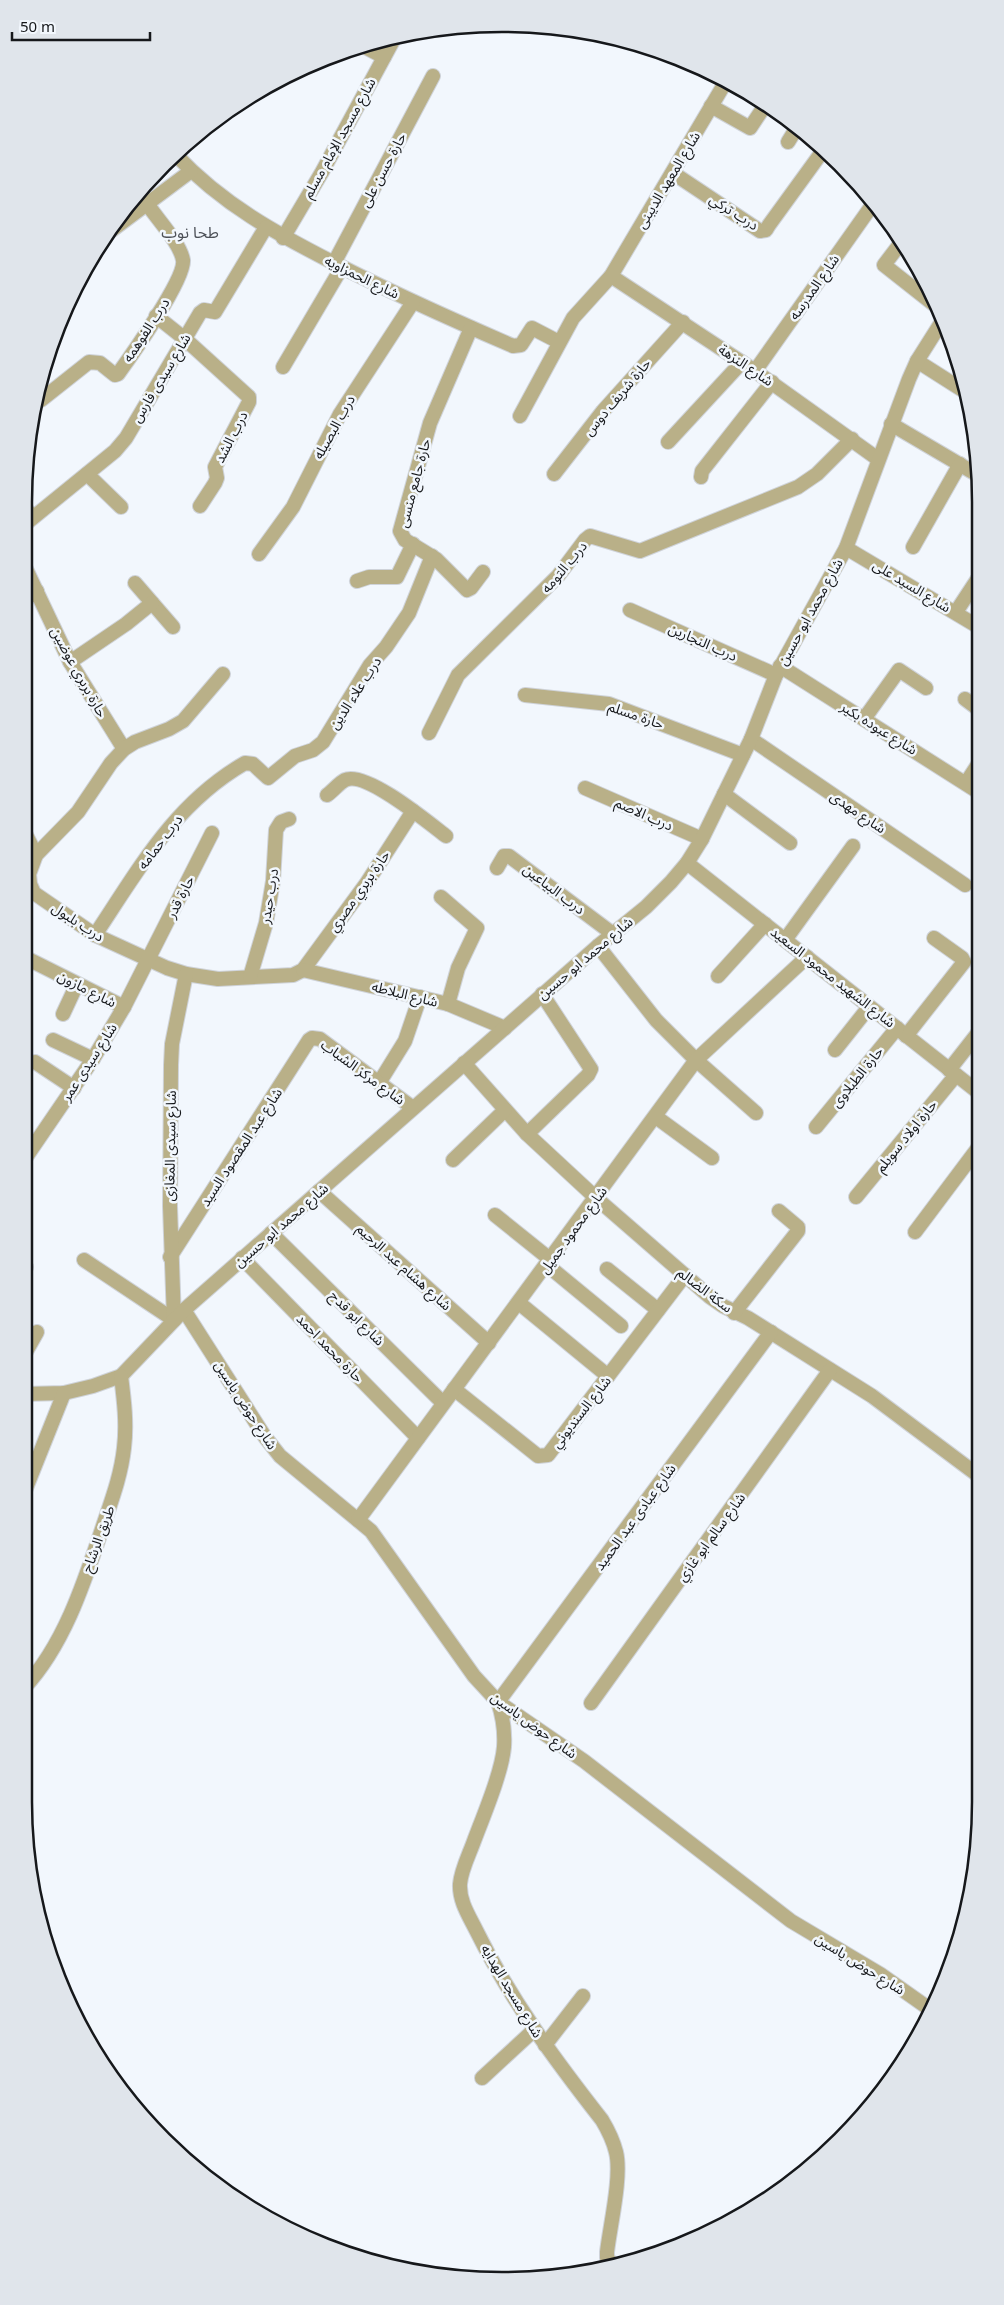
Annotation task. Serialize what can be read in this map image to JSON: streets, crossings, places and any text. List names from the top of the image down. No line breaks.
{"streets":{"street":["شارع مسجد الإمام مسلم","حارة حسن على","شارع المعهد الديبنى","درب تركي","شارع الحمزاويه","شارع المدرسه","درب الفوهمه","شارع النزهة","شارع سيدى فارس","حارة شريف دوس","درب البصيله","درب الشد","حارة جامع منسى","درب التومه","شارع السيد على","شارع محمد ابو حسين","درب النجارين","حارة بربري عوضين","درب علاء الدين","حارة مسلم","شارع عبوده بكير","شارع مهدى","درب الاصم","درب حمامه","درب البياعين","حارة بربري مصري","درب حيدر","حارة قدر","درب بلبول","شارع الشهيد محمود السعيد","شارع مازون","شارع البلاطه","شارع سيدى عمر","شارع مركز الشباب","حارة الطبلاوى","حارة اولاد سويلم","شارع سيدى المغازى","شارع عبد المقصود السيد","شارع محمود جميل","شارع هشام عبد الرحيم","سكة الضالم","شارع ابو قدح","حارة محمد احمد","شارع حوض ياسين","شارع السنديوني","شارع عبادى عبد الحميد","شارع سالم ابو غازي","طريق الرشاح","شارع مسجد الهدايه"]},"crossings":[["شارع مسجد الإمام مسلم","شارع الحمزاويه"],["حارة حسن على","شارع الحمزاويه"],["شارع المعهد الديبنى","درب تركي"],["شارع المعهد الديبنى","شارع الحمزاويه"],["شارع المعهد الديبنى","شارع النزهة"],["شارع الحمزاويه","شارع سيدى فارس"],["شارع الحمزاويه","درب البصيله"],["شارع الحمزاويه","حارة جامع منسى"],["شارع المدرسه","شارع النزهة"],["درب الفوهمه","درب الشد"],["شارع النزهة","حارة شريف دوس"],["شارع النزهة","درب التومه"],["شارع النزهة","شارع محمد ابو حسين"],["شارع سيدى فارس","درب الشد"],["حارة جامع منسى","درب علاء الدين"],["شارع السيد على","شارع محمد ابو حسين"],["شارع محمد ابو حسين","درب النجارين"],["شارع محمد ابو حسين","حارة مسلم"],["شارع محمد ابو حسين","شارع عبوده بكير"],["شارع محمد ابو حسين","شارع مهدى"],["شارع محمد ابو حسين","درب الاصم"],["شارع محمد ابو حسين","درب البياعين"],["شارع محمد ابو حسين","شارع الشهيد محمود السعيد"],["شارع محمد ابو حسين","شارع البلاطه"],["شارع محمد ابو حسين","شارع مركز الشباب"],["شارع محمد ابو حسين","شارع سيدى المغازى"],["شارع محمد ابو حسين","شارع هشام عبد الرحيم"],["شارع محمد ابو حسين","سكة الضالم"],["شارع محمد ابو حسين","شارع ابو قدح"],["شارع محمد ابو حسين","حارة محمد احمد"],["شارع محمد ابو حسين","شارع حوض ياسين"],["شارع محمد ابو حسين","طريق الرشاح"],["درب النجارين","شارع عبوده بكير"],["درب علاء الدين","درب حمامه"],["درب حمامه","درب بلبول"],["حارة بربري مصري","درب بلبول"],["حارة بربري مصري","شارع البلاطه"],["درب حيدر","درب بلبول"],["حارة قدر","درب بلبول"],["حارة قدر","شارع سيدى عمر"],["درب بلبول","شارع البلاطه"],["درب بلبول","شارع سيدى عمر"],["درب بلبول","شارع سيدى المغازى"],["شارع الشهيد محمود السعيد","حارة الطبلاوى"],["شارع الشهيد محمود السعيد","حارة اولاد سويلم"],["شارع الشهيد محمود السعيد","شارع محمود جميل"],["شارع مازون","شارع سيدى عمر"],["شارع مركز الشباب","شارع عبد المقصود السيد"],["شارع سيدى المغازى","شارع عبد المقصود السيد"],["شارع محمود جميل","شارع هشام عبد الرحيم"],["شارع محمود جميل","سكة الضالم"],["شارع محمود جميل","شارع ابو قدح"],["شارع محمود جميل","حارة محمد احمد"],["شارع محمود جميل","شارع حوض ياسين"],["شارع محمود جميل","شارع السنديوني"],["سكة الضالم","شارع السنديوني"],["سكة الضالم","شارع عبادى عبد الحميد"],["سكة الضالم","شارع سالم ابو غازي"],["شارع حوض ياسين","شارع عبادى عبد الحميد"],["شارع حوض ياسين","شارع مسجد الهدايه"],["شارع عبادى عبد الحميد","شارع مسجد الهدايه"]],"districts":["طحا نوب"],"scale_bar":"50 m"}
